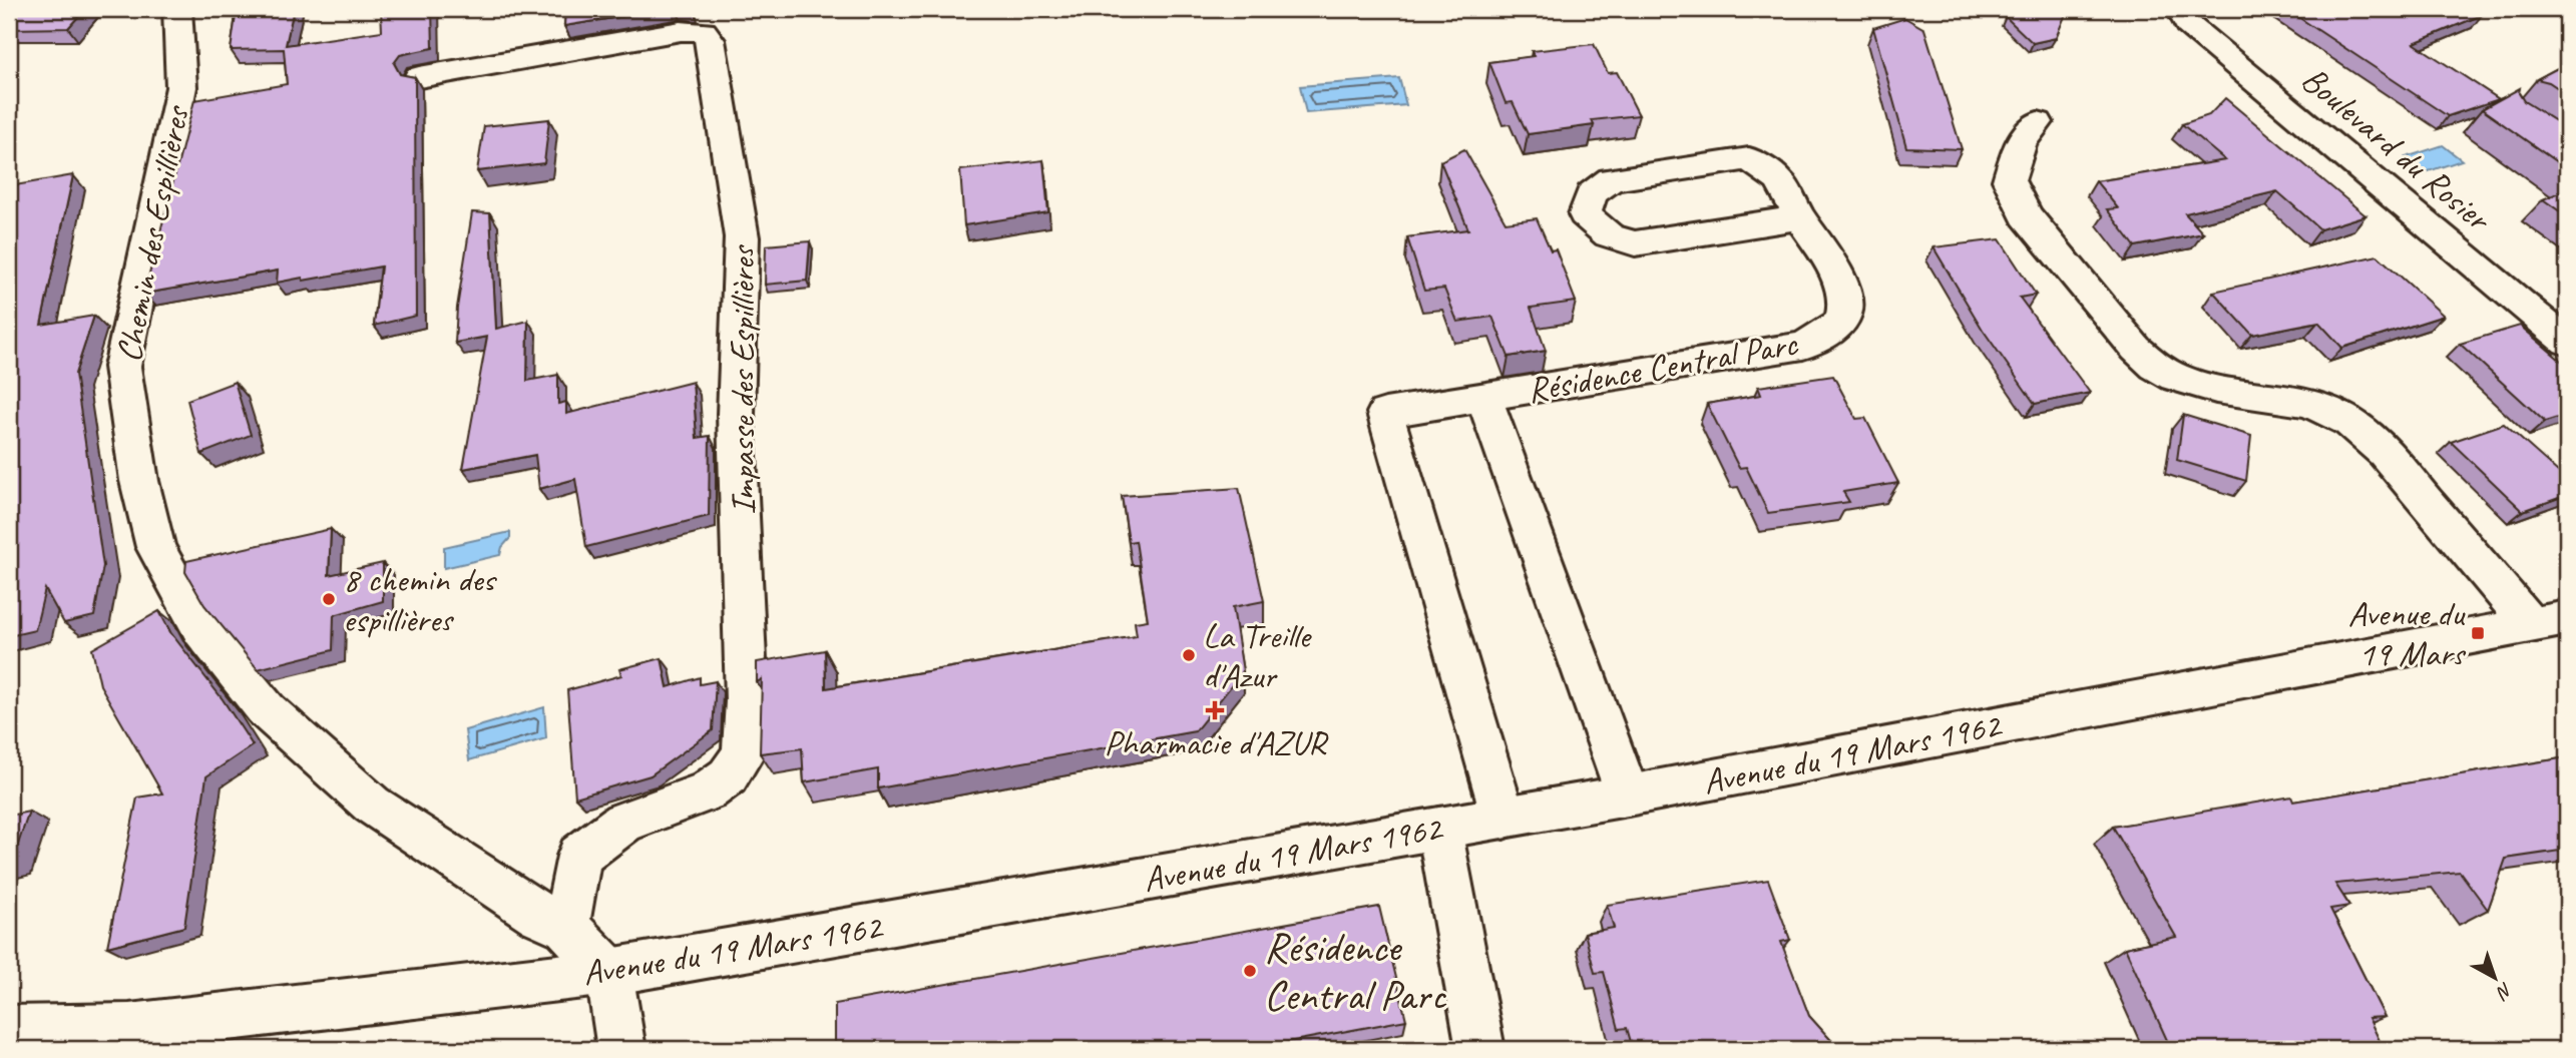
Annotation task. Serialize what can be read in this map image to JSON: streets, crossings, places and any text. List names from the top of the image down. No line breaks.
{"streets":{"street":["Boulevard du Rosier","Chemin des Espillières","Résidence Central Parc","Impasse des Espillières","Avenue du 19 Mars 1962"]},"crossings":[["Chemin des Espillières","Impasse des Espillières"],["Chemin des Espillières","Avenue du 19 Mars 1962"],["Résidence Central Parc","Avenue du 19 Mars 1962"]],"places":{"other":["8 chemin des espillières","La Treille d'Azur","Résidence Central Parc"],"transit":["Avenue du 19 Mars"],"health":["Pharmacie d'AZUR"]},"north":"bottom right"}
